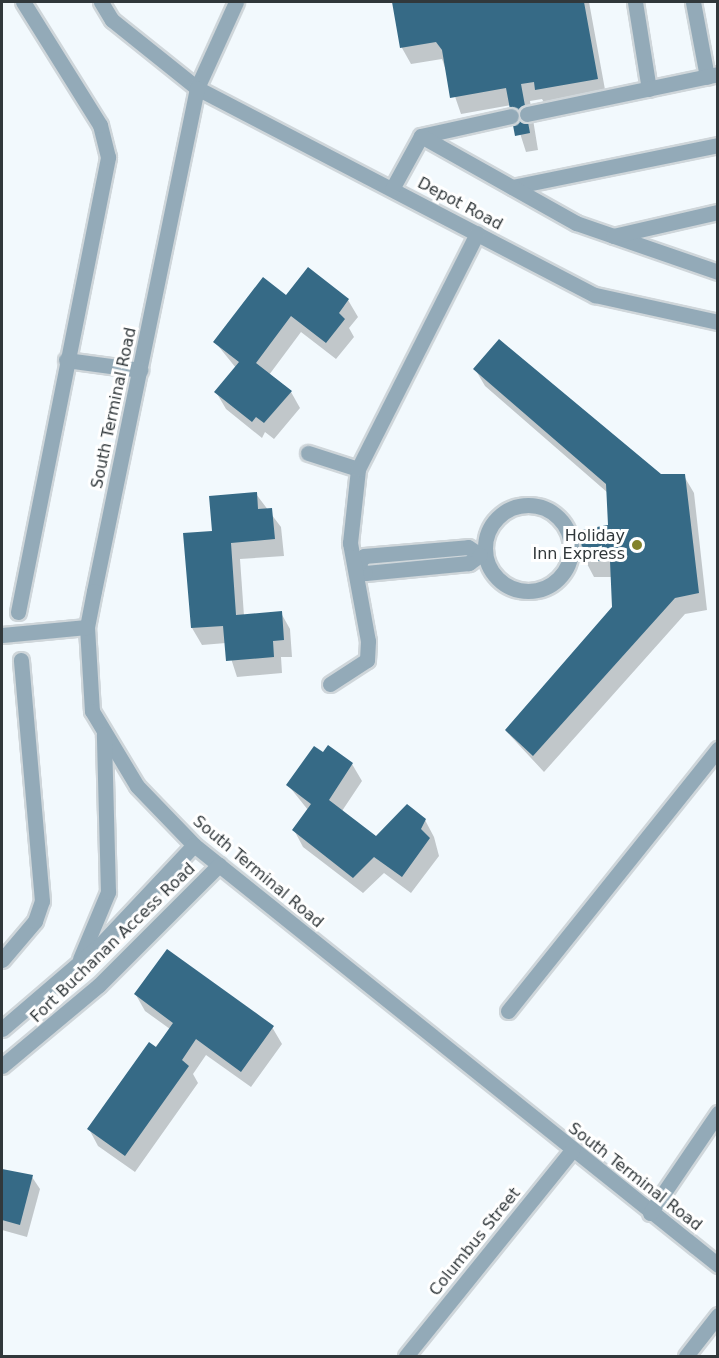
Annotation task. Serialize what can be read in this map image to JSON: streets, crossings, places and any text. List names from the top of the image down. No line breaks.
{"streets":{"street":["Depot Road","South Terminal Road","Fort Buchanan Access Road","Columbus Street"]},"crossings":[["Depot Road","South Terminal Road"],["South Terminal Road","Fort Buchanan Access Road"],["South Terminal Road","Columbus Street"]],"places":["Holiday Inn Express"]}
